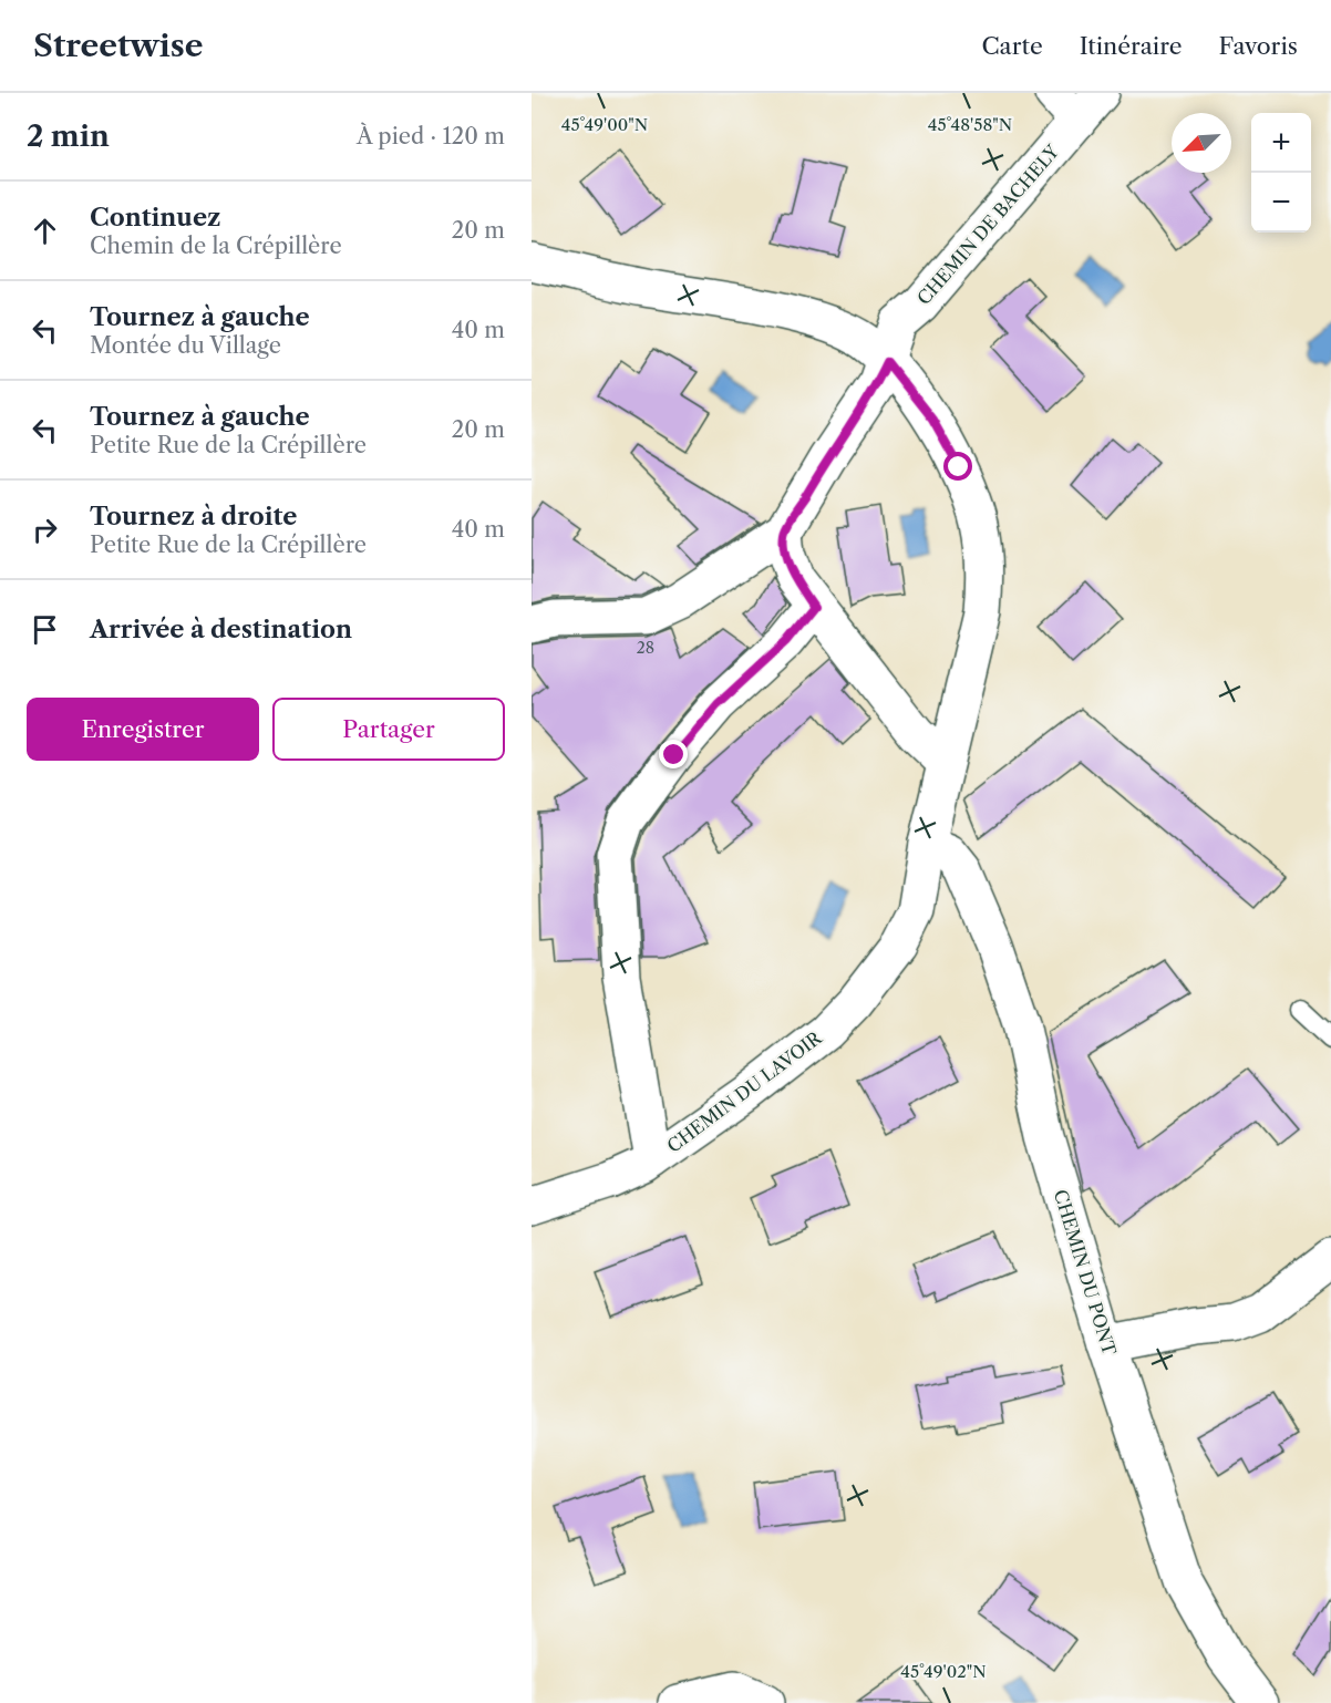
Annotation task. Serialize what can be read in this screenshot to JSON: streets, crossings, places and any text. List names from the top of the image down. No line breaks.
{"streets":{"street":["CHEMIN DE BACHELY","CHEMIN DU LAVOIR","CHEMIN DU PONT"]},"crossings":[["CHEMIN DE BACHELY","CHEMIN DU LAVOIR"],["CHEMIN DU LAVOIR","CHEMIN DU PONT"]],"house_numbers":["28"],"north":"bottom left","page":{"header":"Streetwise","nav":["Carte","Itinéraire","Favoris"],"heading":["2 min","À pied · 120 m"],"map_buttons":["+","−"],"list":[["Continuez","Chemin de la Crépillère","20 m"],["Tournez à gauche","Montée du Village","40 m"],["Tournez à gauche","Petite Rue de la Crépillère","20 m"],["Tournez à droite","Petite Rue de la Crépillère","40 m"],"Arrivée à destination"],"buttons":["Enregistrer","Partager"]},"coordinates":["45°49'00\"N","45°48'58\"N","45°49'02\"N"]}
